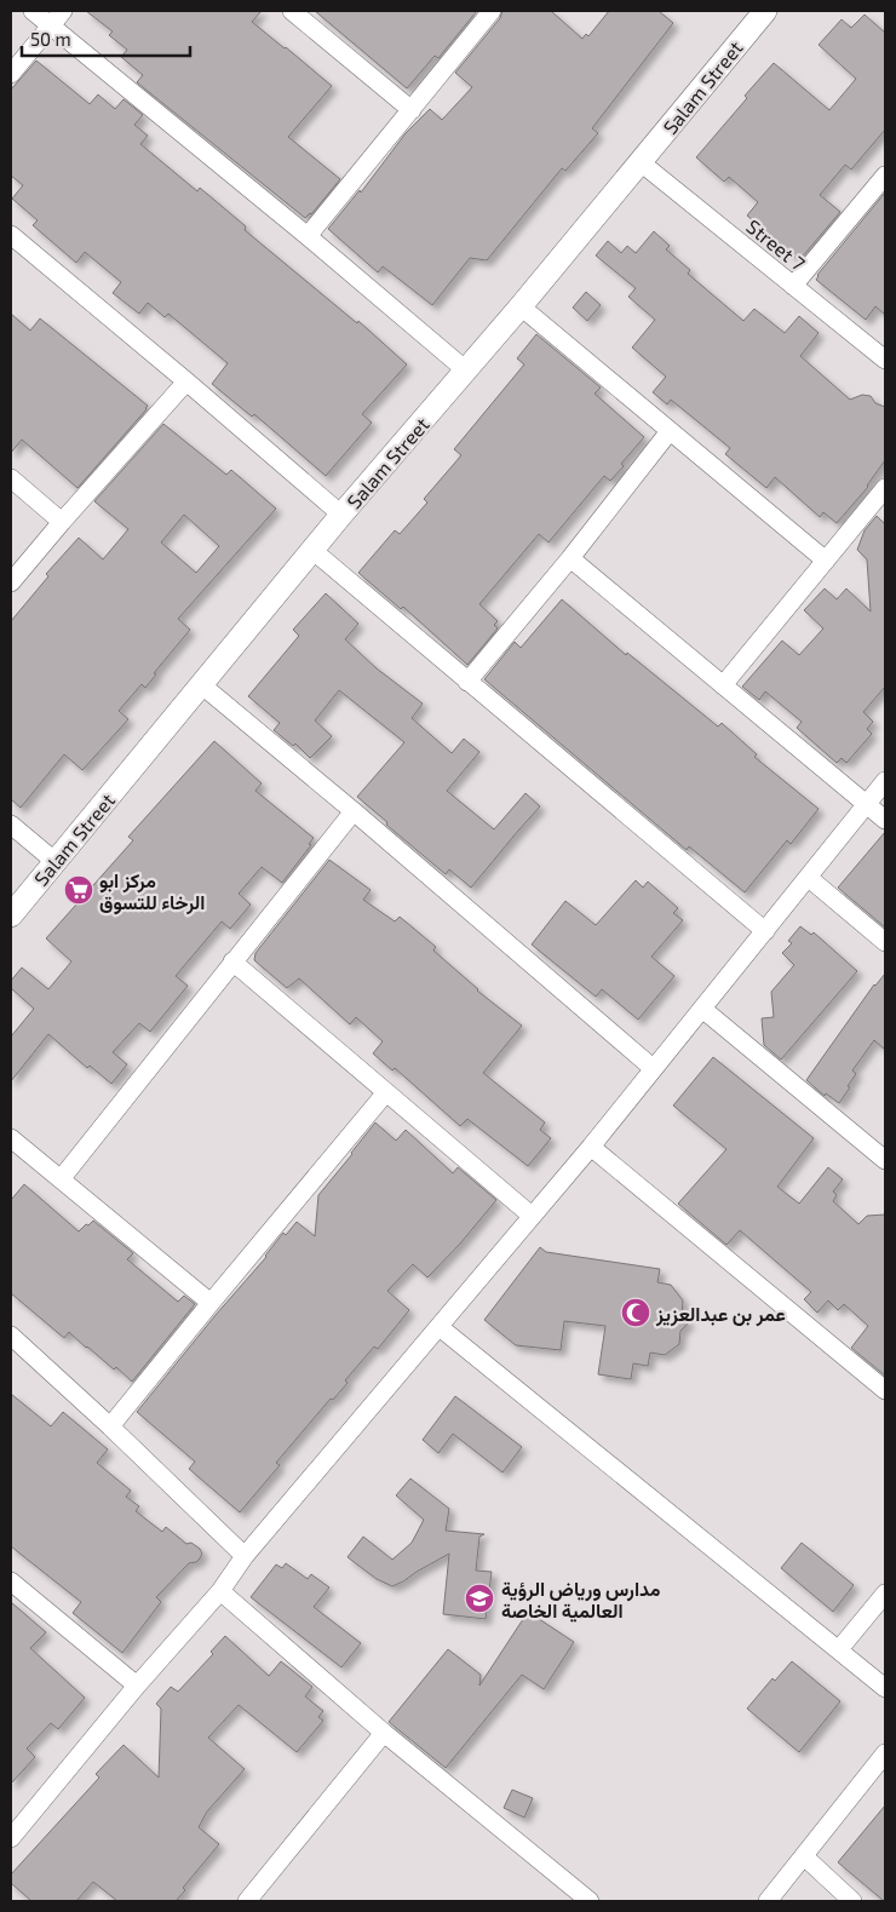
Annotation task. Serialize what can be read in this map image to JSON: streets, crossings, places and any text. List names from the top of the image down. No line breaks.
{"streets":{"street":["Salam Street","Street 7"]},"crossings":[["Salam Street","Street 7"]],"places":{"supermarket":["مركز ابو الرخاء للتسوق"],"mosque":["عمر بن عبدالعزيز"],"school or university":["مدارس ورياض الرؤية العالمية الخاصة"]},"scale_bar":"50 m"}
